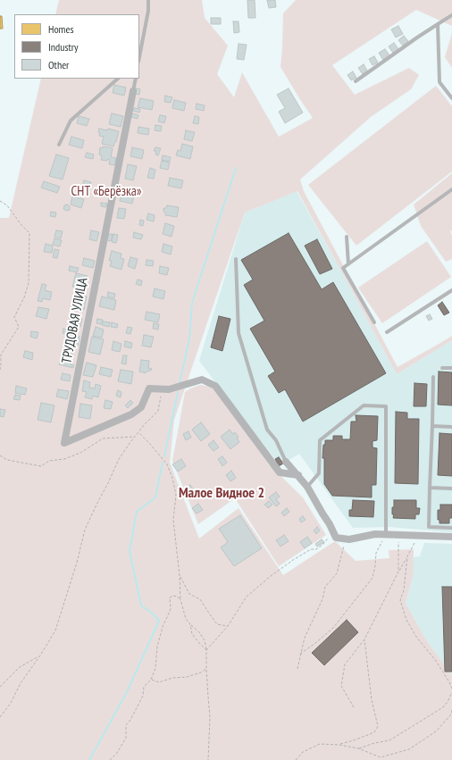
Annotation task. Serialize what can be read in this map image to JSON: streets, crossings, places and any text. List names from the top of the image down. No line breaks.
{"streets":{"street":["ТРУДОВАЯ УЛИЦА"]},"districts":["Малое Видное 2"],"parks":["СНТ «Берёзка»"],"legend":["Homes","Industry","Other"]}
